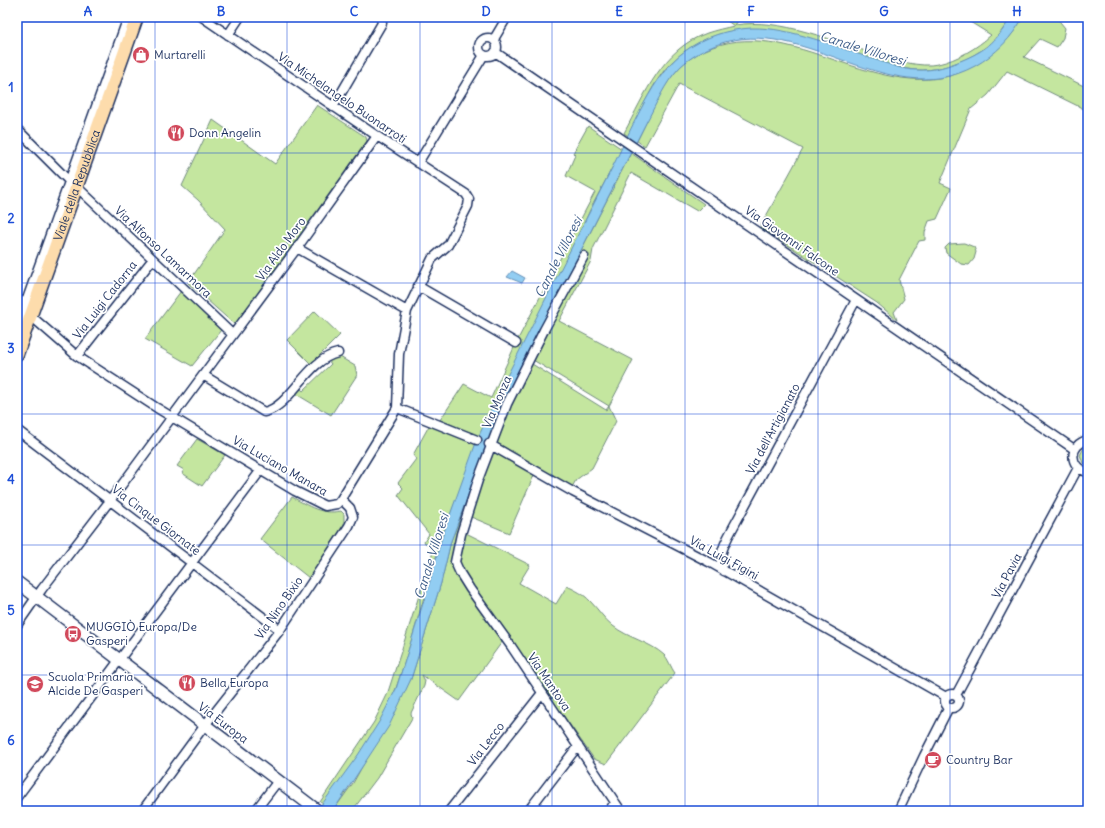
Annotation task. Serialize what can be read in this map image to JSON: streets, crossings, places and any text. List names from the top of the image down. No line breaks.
{"streets":{"main road":["Viale della Repubblica"],"street":["Via Michelangelo Buonarroti","Via Giovanni Falcone","Via Aldo Moro","Via Alfonso Lamarmora","Via Luigi Cadorna","Via Monza","Via dell'Artigianato","Via Luciano Manara","Via Cinque Giornate","Via Luigi Figini","Via Pavia","Via Nino Bixio","Via Mantova","Via Europa","Via Lecco"]},"crossings":[["Via Michelangelo Buonarroti","Via Aldo Moro"],["Via Michelangelo Buonarroti","Via Luciano Manara"],["Viale della Repubblica","Via Alfonso Lamarmora"],["Viale della Repubblica","Via Luciano Manara"],["Via Giovanni Falcone","Via dell'Artigianato"],["Via Aldo Moro","Via Alfonso Lamarmora"],["Via Aldo Moro","Via Luciano Manara"],["Via Aldo Moro","Via Cinque Giornate"],["Via Aldo Moro","Via Europa"],["Via Alfonso Lamarmora","Via Luigi Cadorna"],["Via Luigi Cadorna","Via Luciano Manara"],["Via Monza","Via Luigi Figini"],["Via Monza","Via Mantova"],["Via dell'Artigianato","Via Luigi Figini"],["Via Luciano Manara","Via Nino Bixio"],["Via Cinque Giornate","Via Nino Bixio"],["Via Luigi Figini","Via Pavia"],["Via Nino Bixio","Via Europa"],["Via Mantova","Via Lecco"]],"water":["Canale Villoresi"],"places":{"shop":["Murtarelli"],"restaurant":["Donn Angelin","Bella Europa"],"bus stop":["MUGGIÒ Europa/De Gasperi"],"school or university":["Scuola Primaria Alcide De Gasperi"],"cafe":["Country Bar"]},"grid":{"columns":["A","B","C","D","E","F","G","H"],"rows":["1","2","3","4","5","6"]}}
